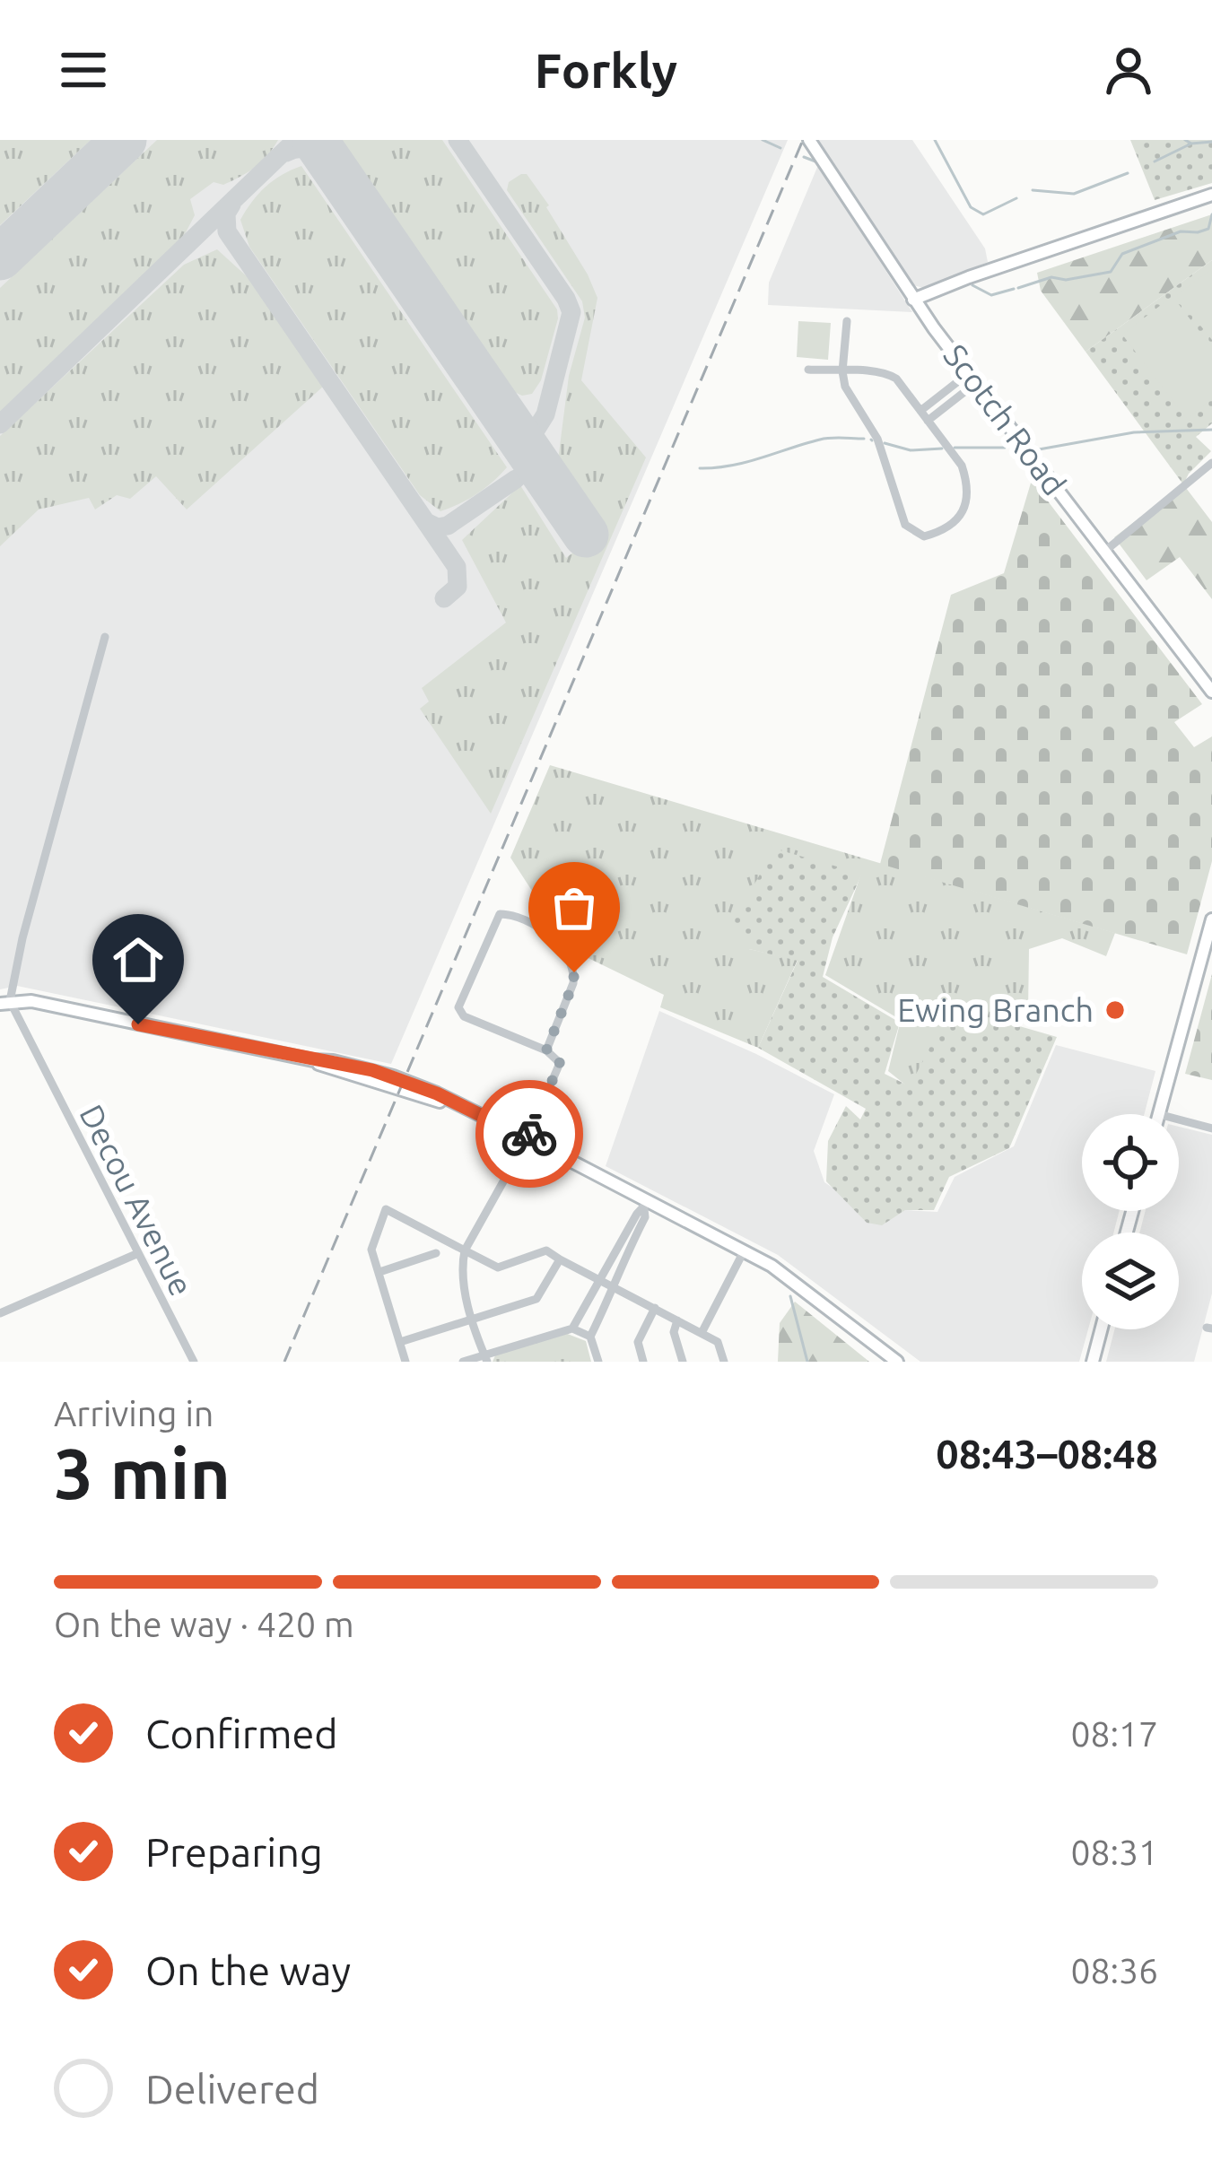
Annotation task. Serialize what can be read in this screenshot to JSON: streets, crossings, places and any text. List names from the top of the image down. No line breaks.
{"streets":{"main road":["Scotch Road"],"street":["Decou Avenue"]},"places":["Ewing Branch"],"page":{"header":"Forkly","heading":["3 min","Arriving in","08:43–08:48"],"bar":"On the way · 420 m","list":[["Confirmed","08:17"],["Preparing","08:31"],["On the way","08:36"],"Delivered"]}}
